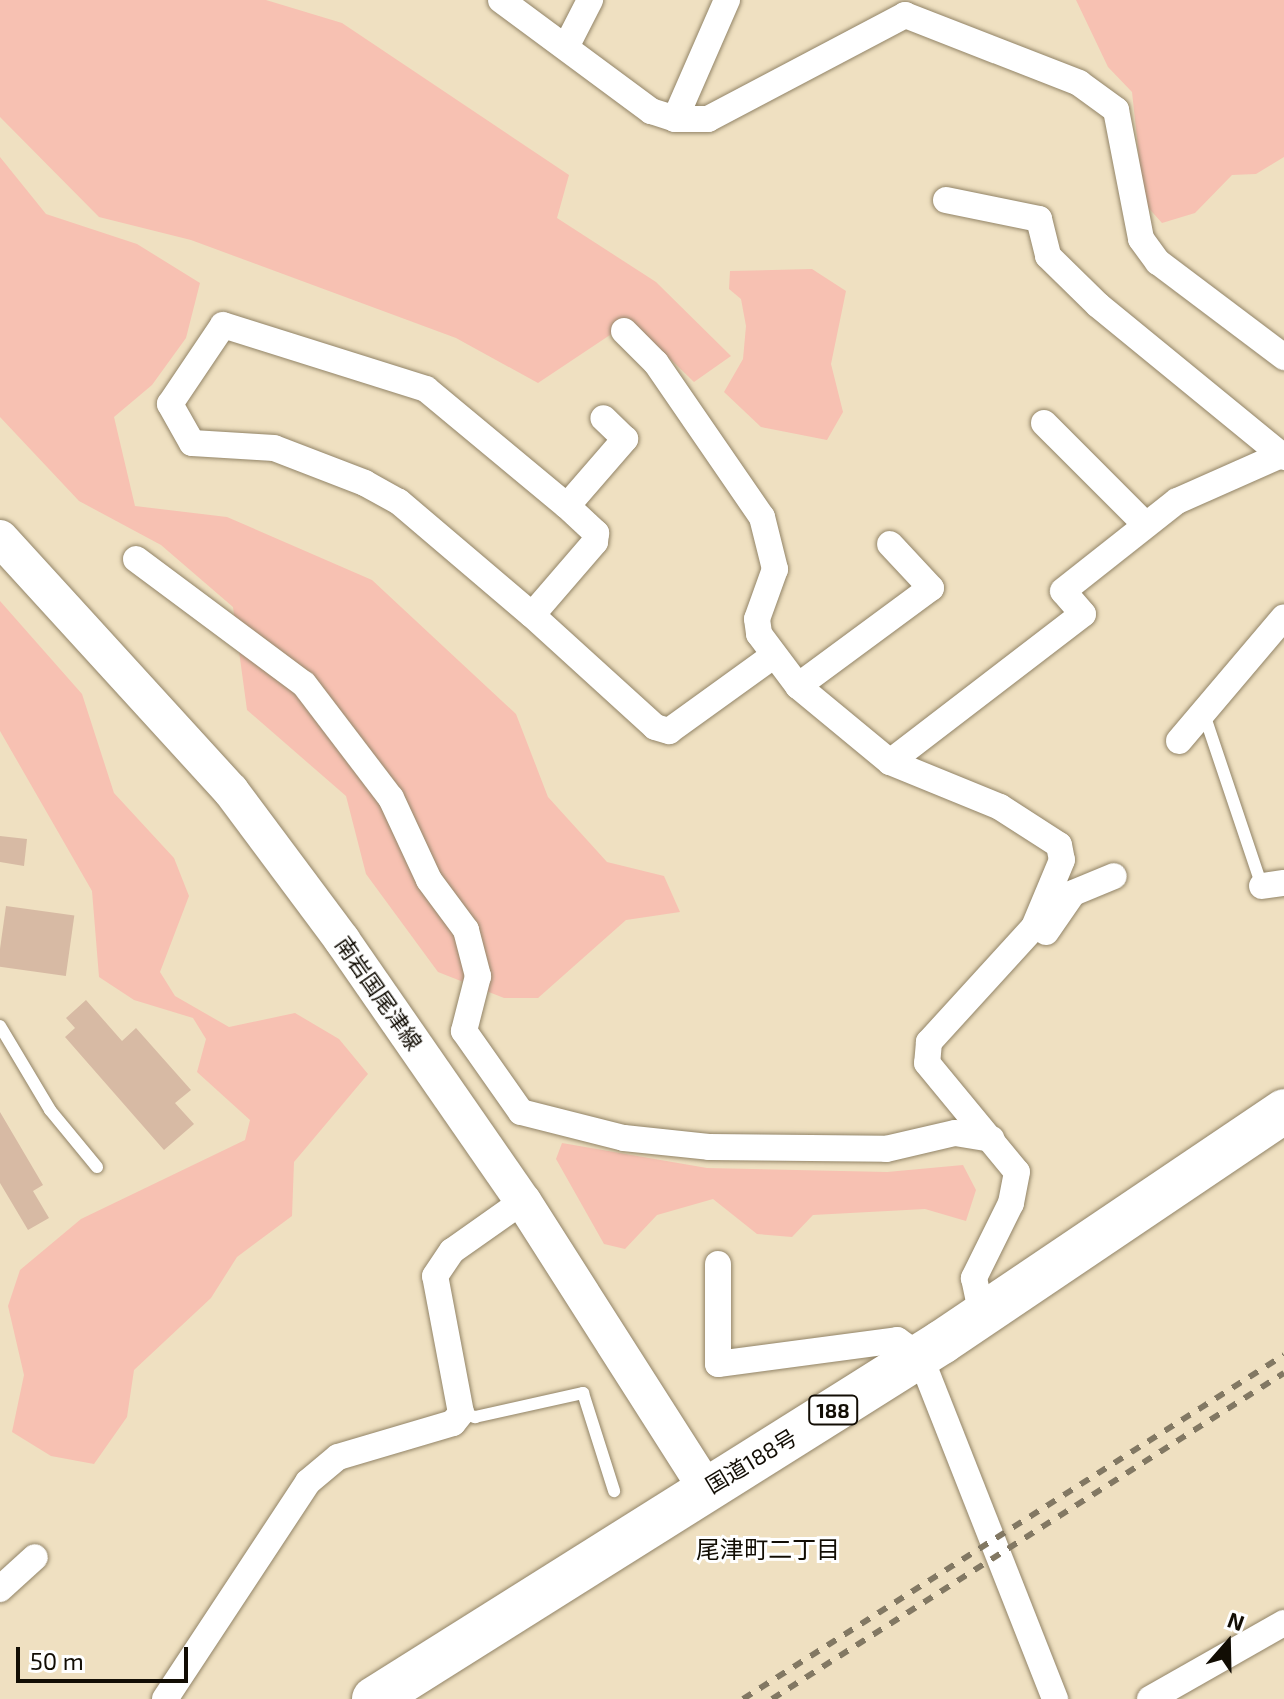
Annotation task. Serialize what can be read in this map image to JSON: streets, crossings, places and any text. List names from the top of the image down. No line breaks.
{"streets":{"highway":["188","国道188号"],"main road":["南岩国尾津線"]},"crossings":[["南岩国尾津線","国道188号"]],"districts":["尾津町二丁目"],"scale_bar":"50 m","north":"top"}
